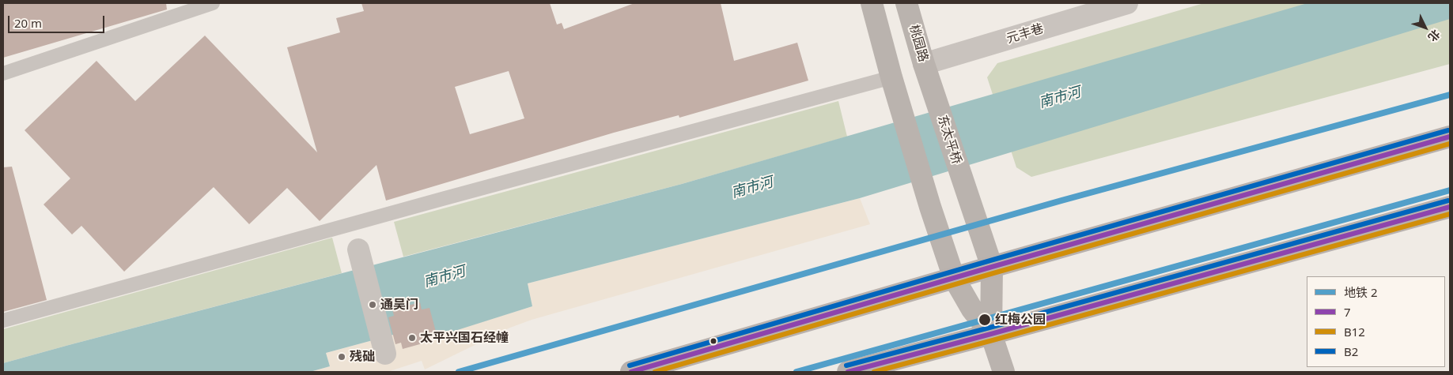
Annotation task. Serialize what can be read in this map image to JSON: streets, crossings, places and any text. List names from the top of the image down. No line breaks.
{"streets":{"main road":["桃园路","东太平桥"],"street":["元丰巷"]},"crossings":[["元丰巷","桃园路"],["桃园路","东太平桥"]],"water":["南市河"],"places":["通吴门","红梅公园","太平兴国石经幢","残础"],"lines":["metro line 2","transit line B2","transit line 7","transit line B12"],"legend":["地铁 2","7","B12","B2"],"scale_bar":"20 m","north":"bottom right"}
